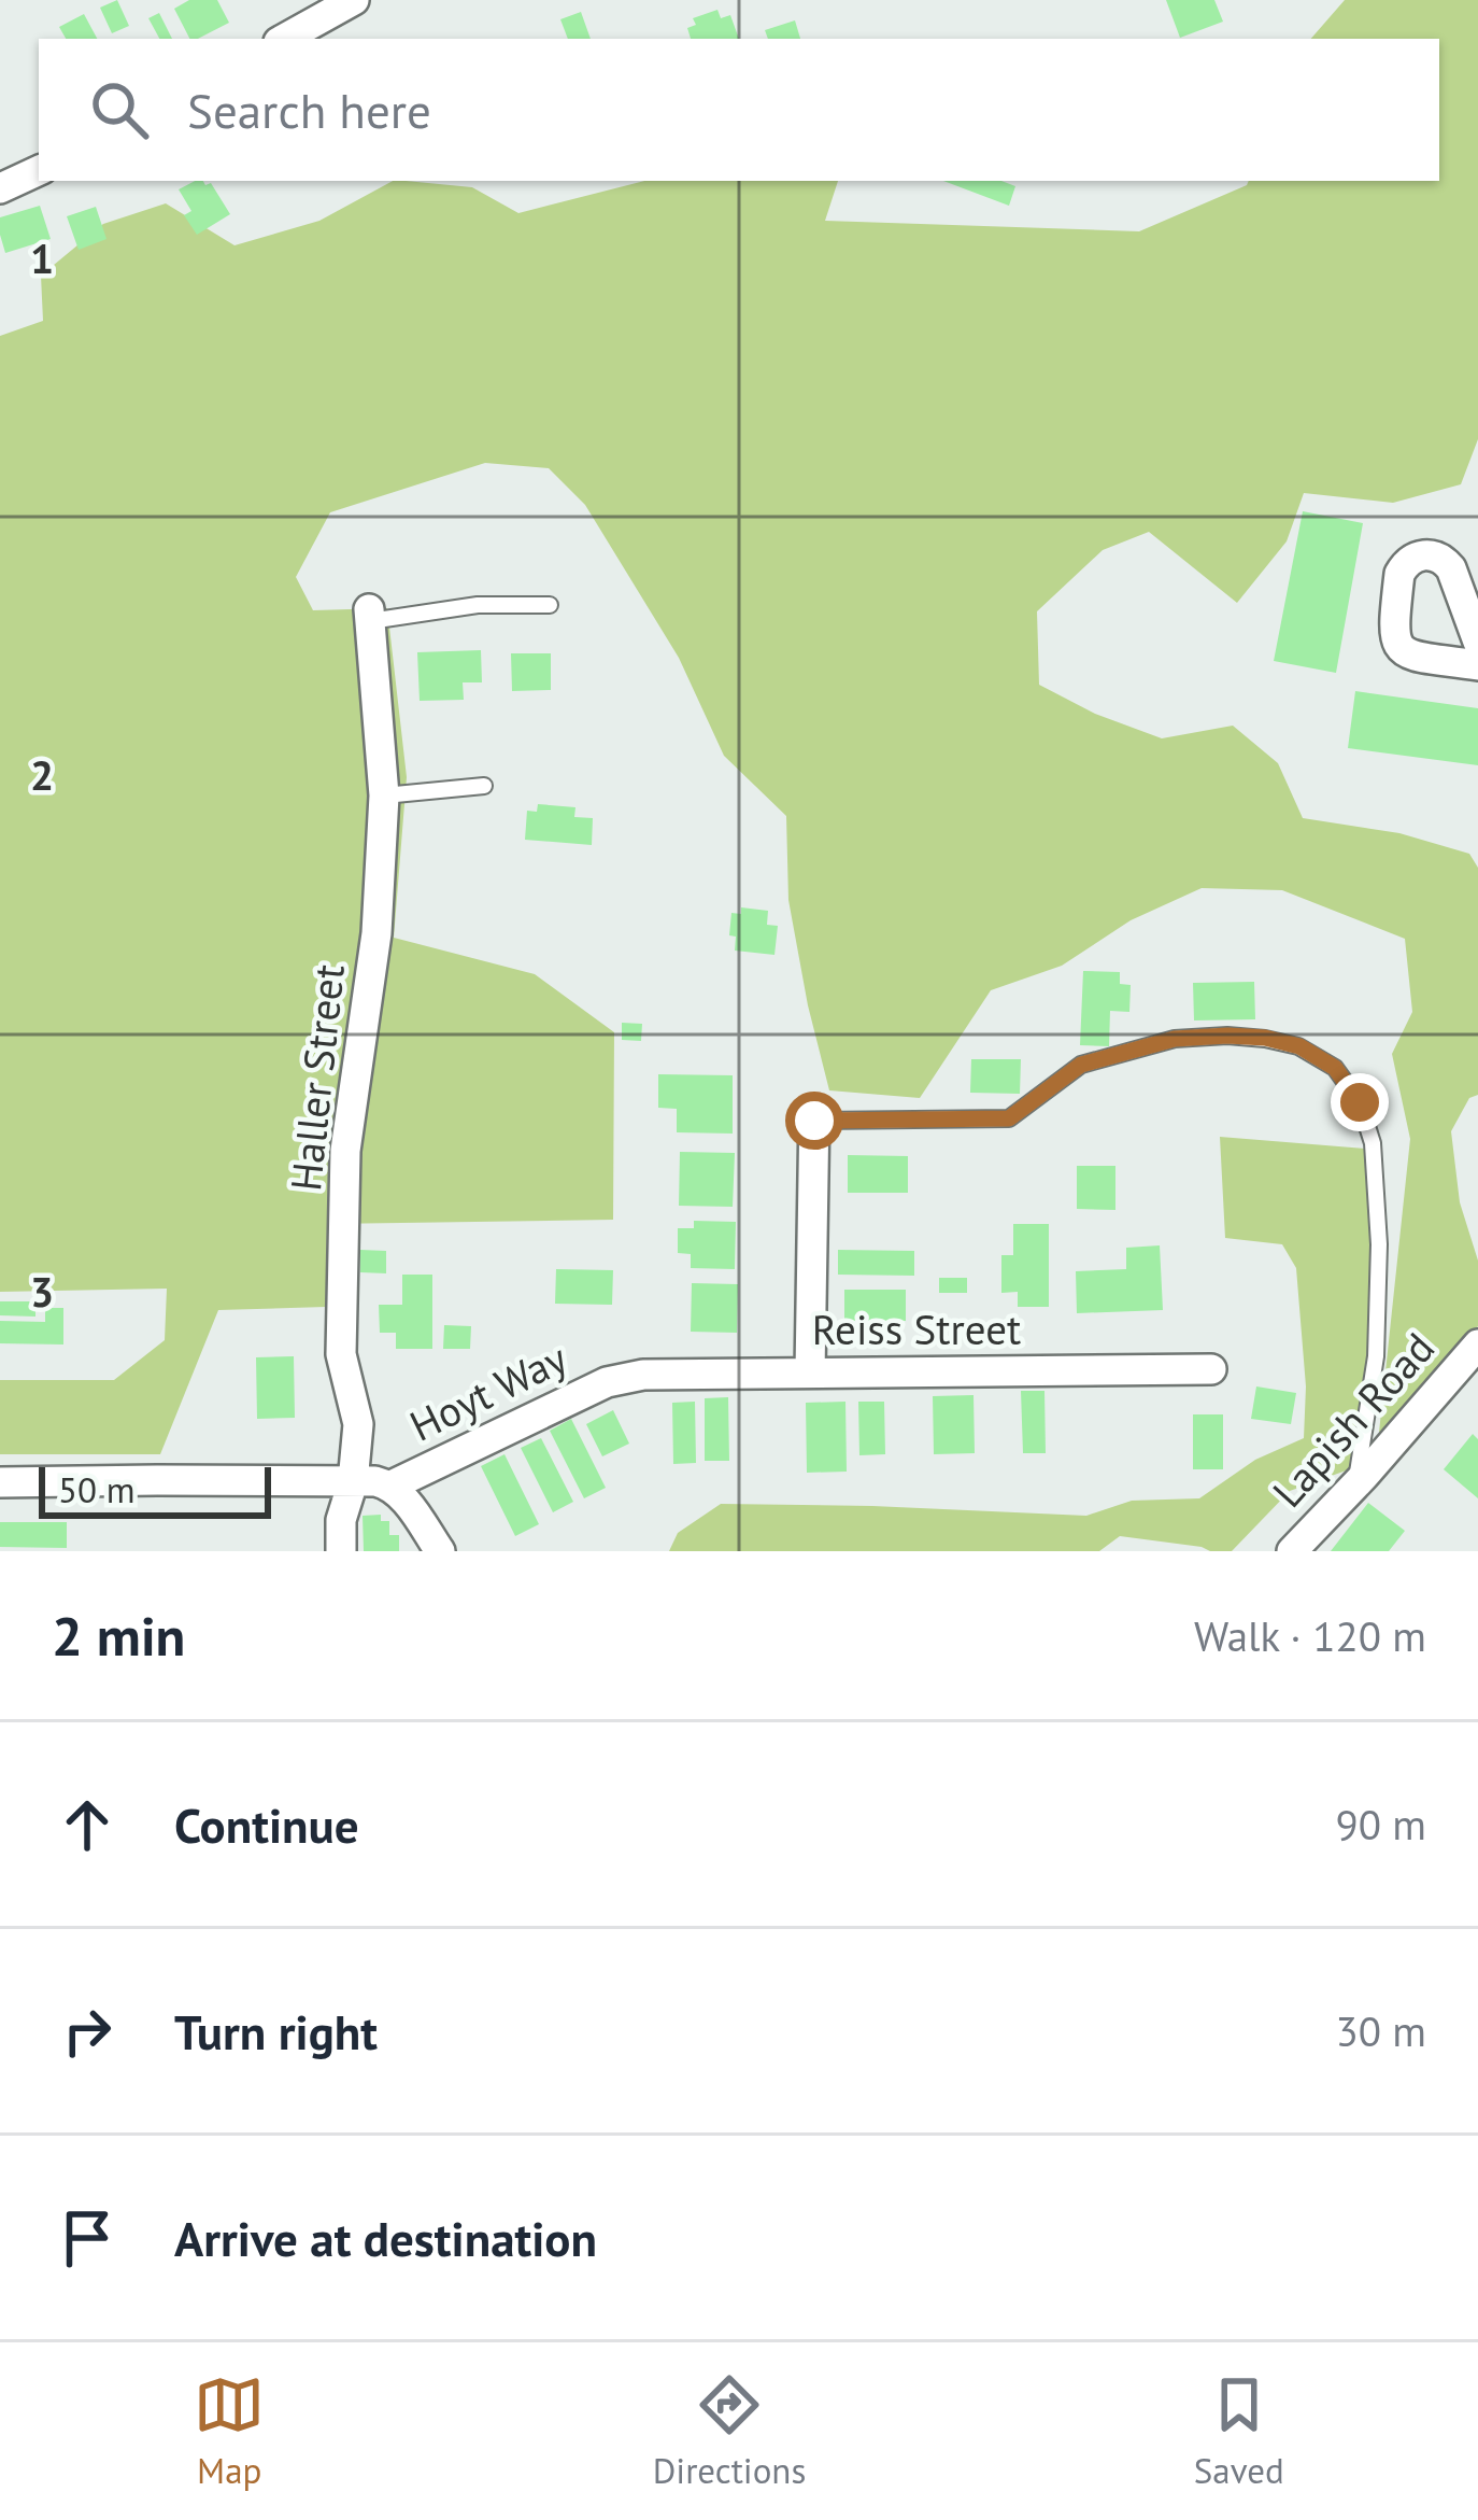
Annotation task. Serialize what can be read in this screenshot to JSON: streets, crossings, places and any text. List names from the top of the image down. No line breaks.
{"streets":{"street":["Haller Street","Reiss Street","Hoyt Way","Lapish Road"]},"crossings":[["Reiss Street","Hoyt Way"]],"scale_bar":"50 m","page":{"search":"Search here","scale":"50 m","heading":["2 min","Walk · 120 m"],"list":[["Continue","90 m"],["Turn right","30 m"],"Arrive at destination"],"nav":["Map","Directions","Saved"]},"grid":{"rows":["1","2","3"]}}
